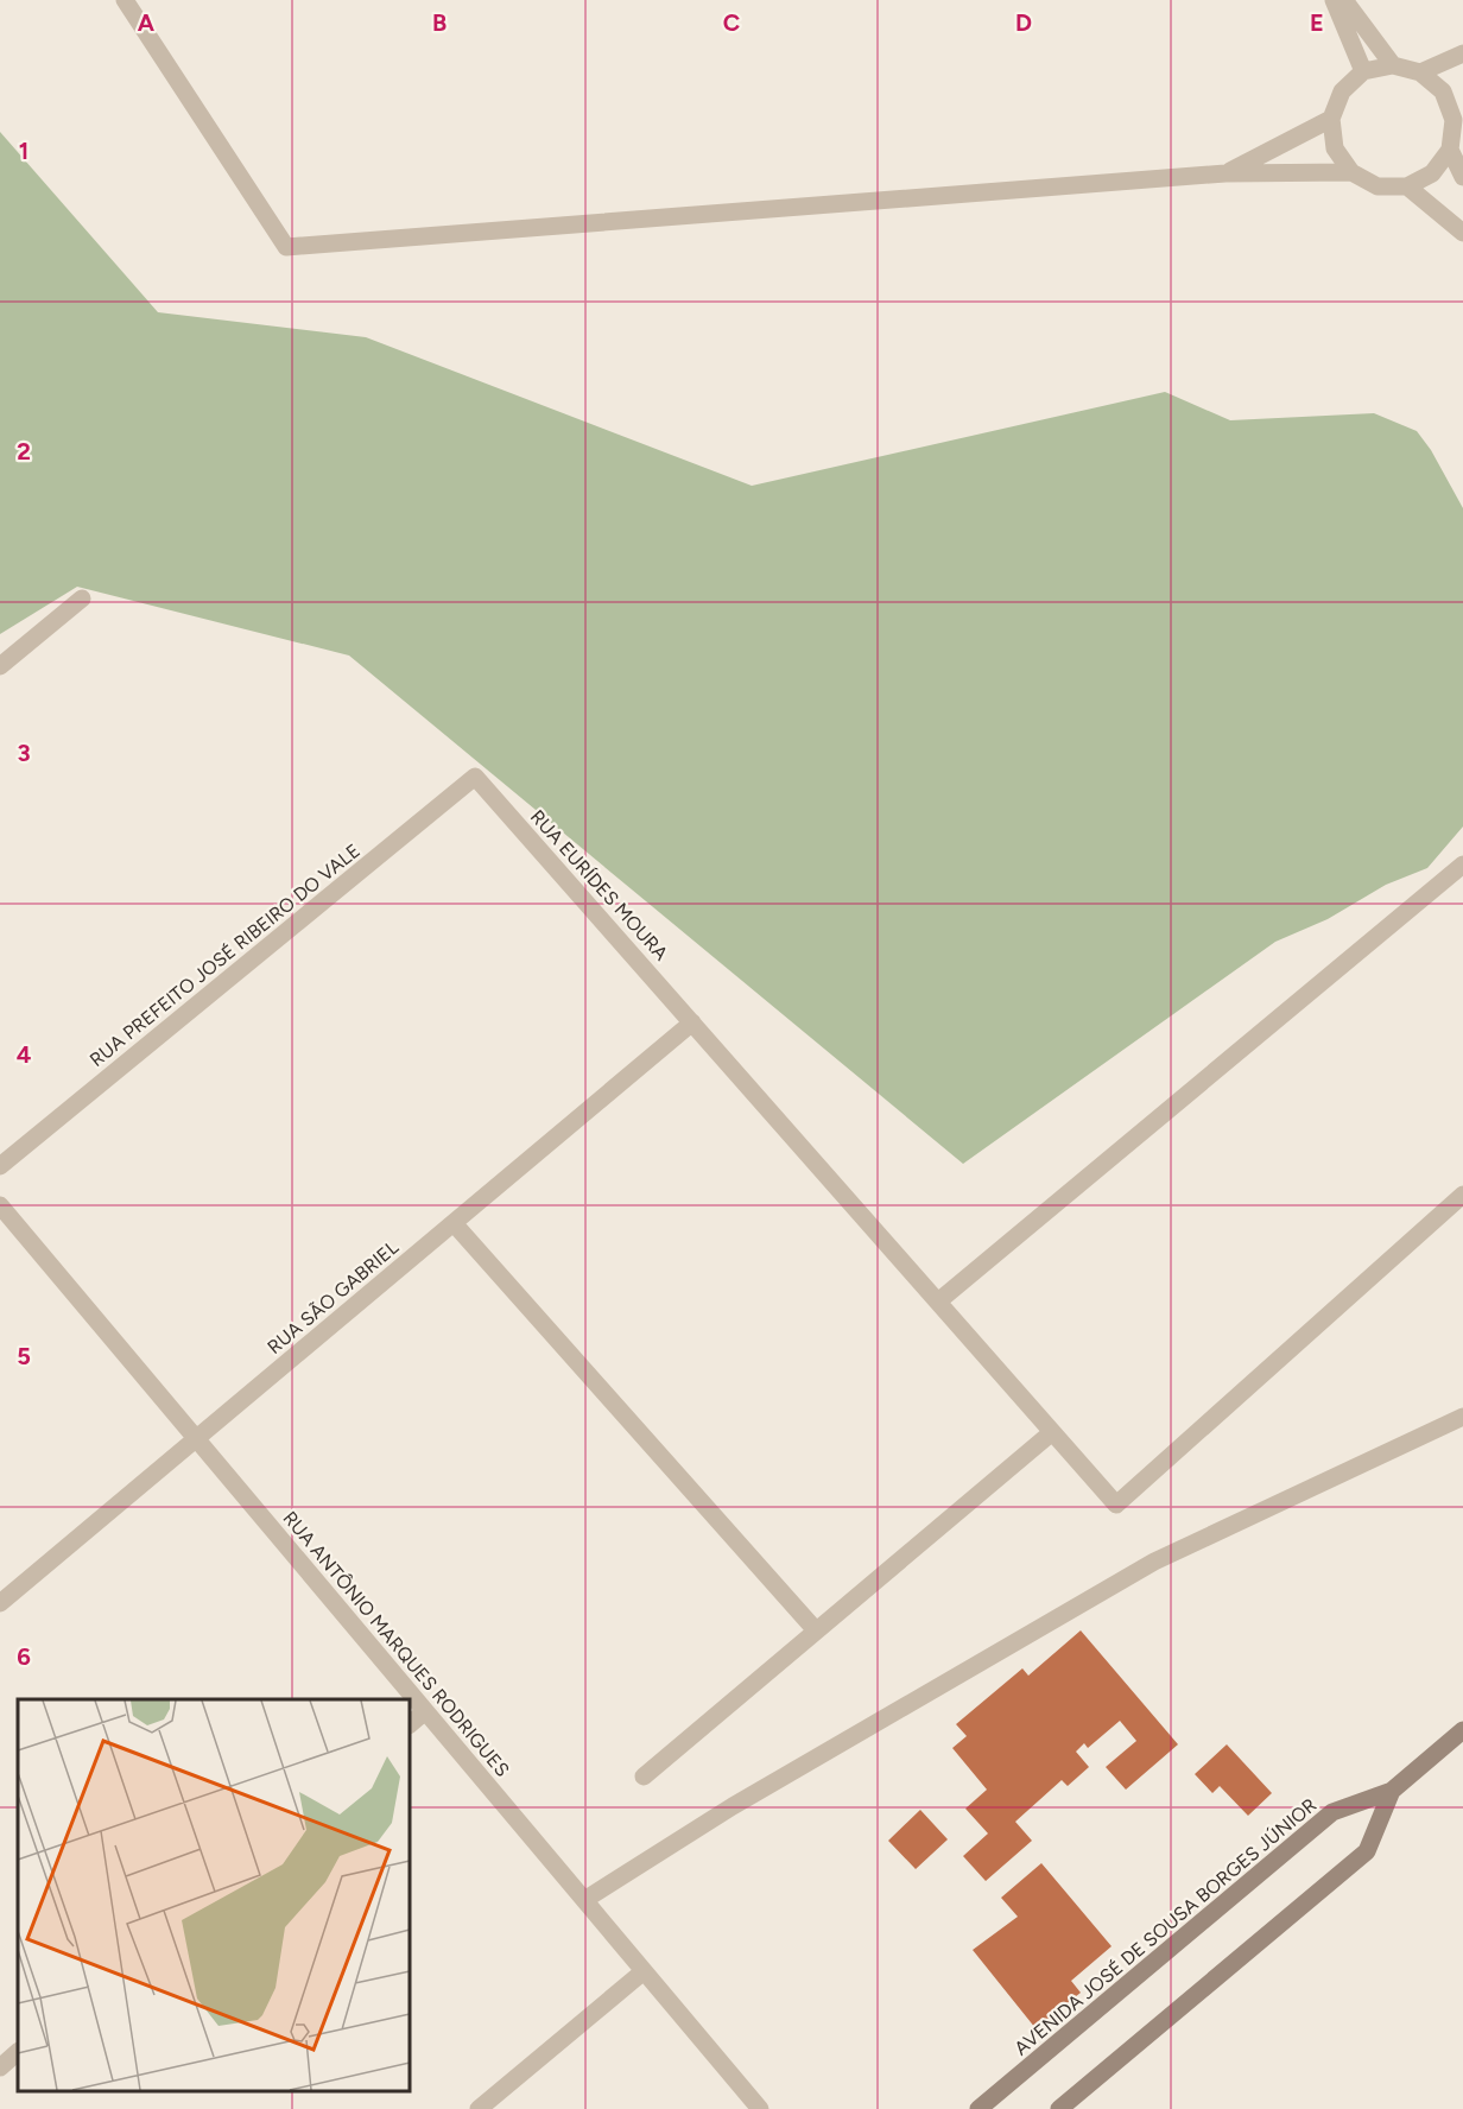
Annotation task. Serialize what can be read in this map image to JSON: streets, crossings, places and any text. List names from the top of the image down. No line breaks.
{"streets":{"street":["RUA EURÍDES MOURA","RUA PREFEITO JOSÉ RIBEIRO DO VALE","RUA SÃO GABRIEL","RUA ANTÔNIO MARQUES RODRIGUES","AVENIDA JOSÉ DE SOUSA BORGES JÚNIOR"]},"crossings":[["RUA EURÍDES MOURA","RUA PREFEITO JOSÉ RIBEIRO DO VALE"],["RUA EURÍDES MOURA","RUA SÃO GABRIEL"],["RUA SÃO GABRIEL","RUA ANTÔNIO MARQUES RODRIGUES"]],"grid":{"columns":["A","B","C","D","E"],"rows":["1","2","3","4","5","6"]}}
